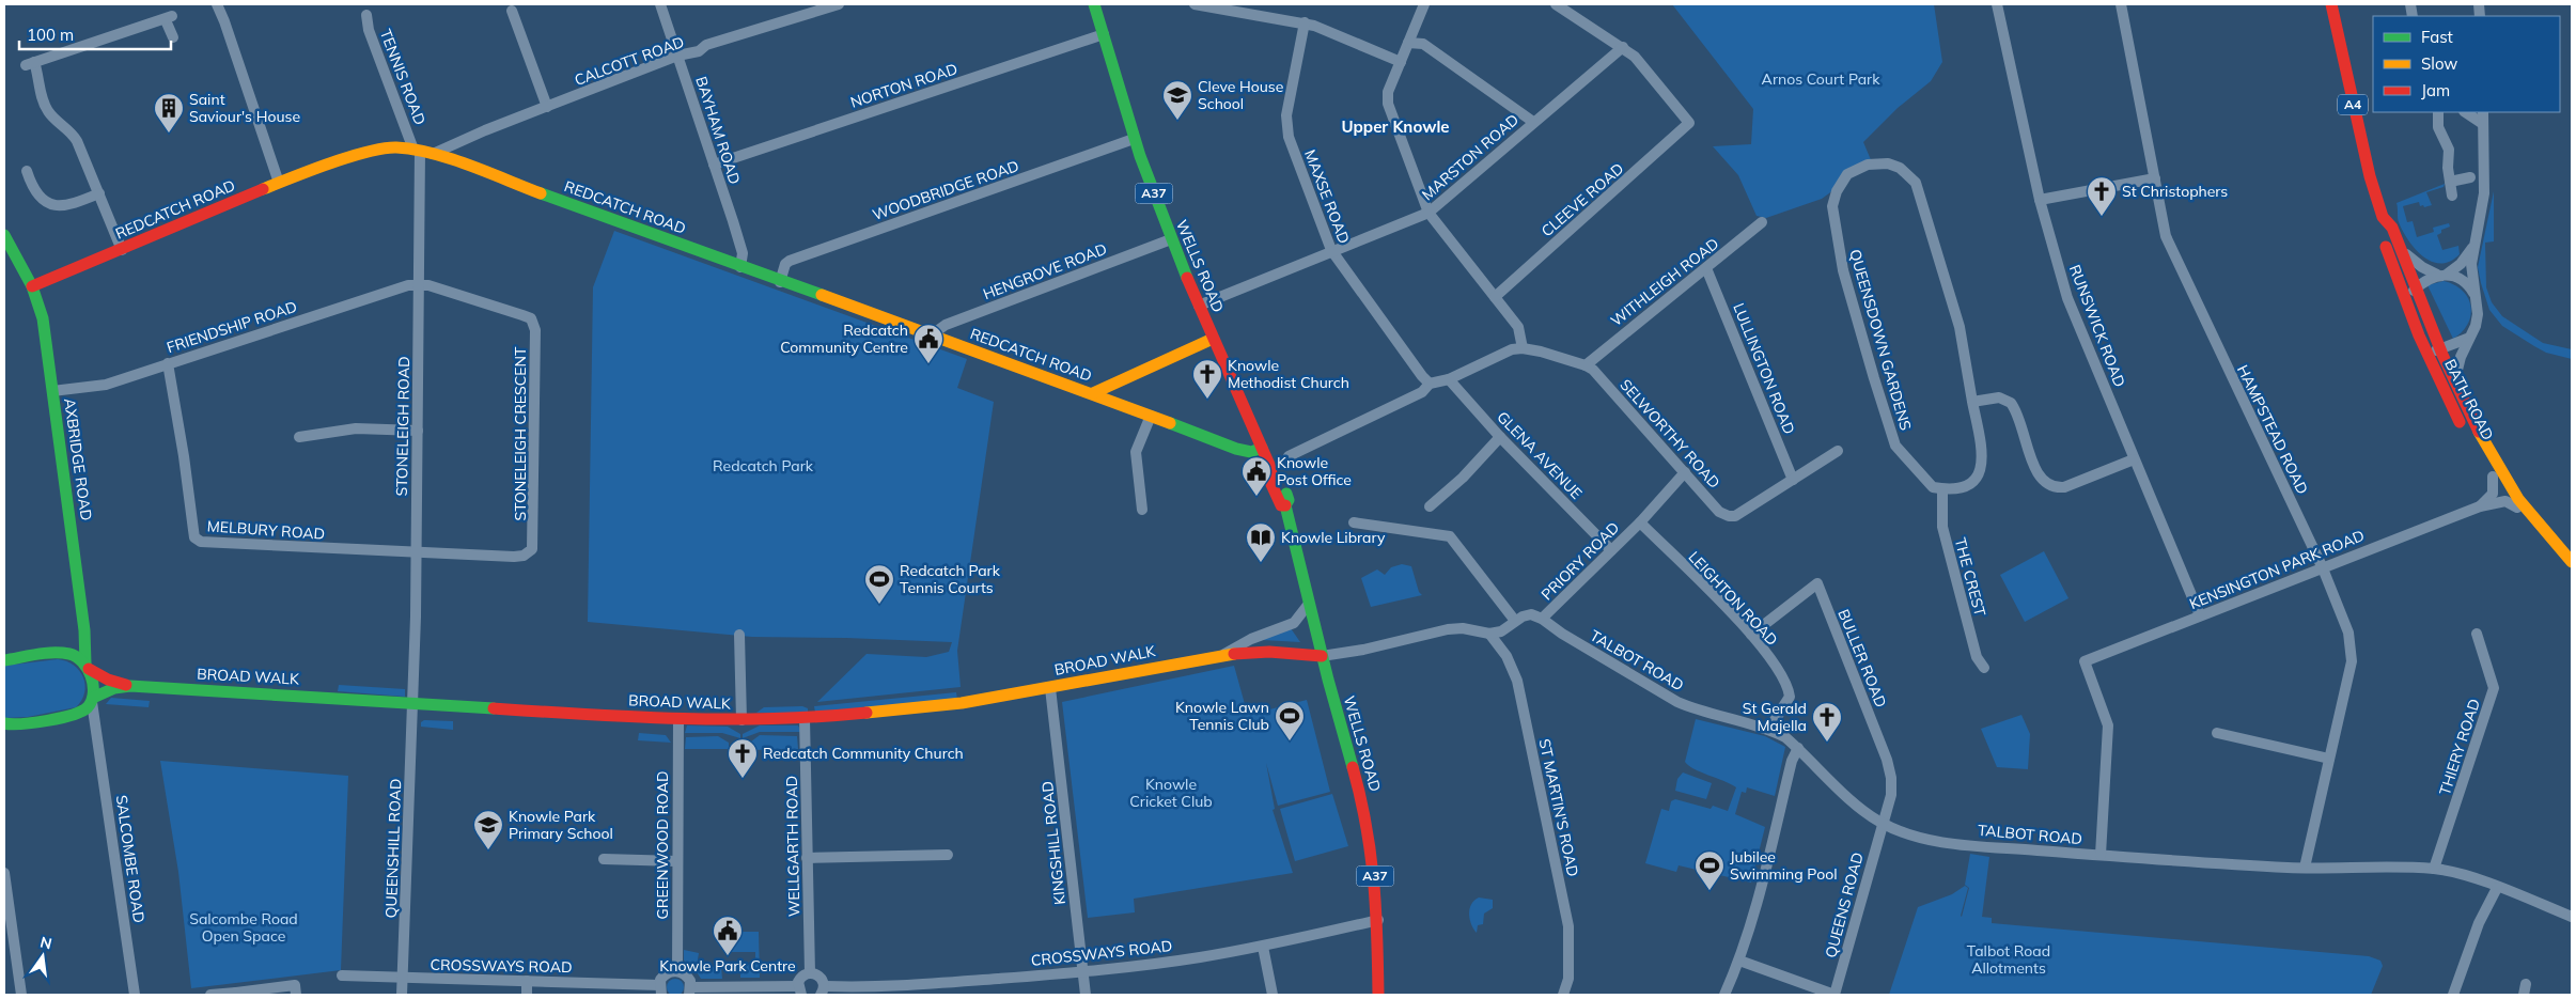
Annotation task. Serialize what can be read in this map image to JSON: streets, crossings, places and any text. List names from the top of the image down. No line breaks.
{"streets":{"main road":["A4","A37","REDCATCH ROAD","WELLS ROAD","BATH ROAD","AXBRIDGE ROAD","BROAD WALK"],"street":["CALCOTT ROAD","TENNIS ROAD","NORTON ROAD","BAYHAM ROAD","MARSTON ROAD","WOODBRIDGE ROAD","MAXSE ROAD","CLEEVE ROAD","HENGROVE ROAD","WITHLEIGH ROAD","RUNSWICK ROAD","FRIENDSHIP ROAD","QUEENSDOWN GARDENS","LULLINGTON ROAD","STONELEIGH ROAD","HAMPSTEAD ROAD","STONELEIGH CRESCENT","SELWORTHY ROAD","GLENA AVENUE","MELBURY ROAD","PRIORY ROAD","KENSINGTON PARK ROAD","THE CREST","LEIGHTON ROAD","BULLER ROAD","TALBOT ROAD","THIERY ROAD","ST MARTIN'S ROAD","KINGSHILL ROAD","GREENWOOD ROAD","WELLGARTH ROAD","QUEENSHILL ROAD","SALCOMBE ROAD","QUEENS ROAD","CROSSWAYS ROAD"]},"crossings":[["CALCOTT ROAD","BAYHAM ROAD"],["CALCOTT ROAD","REDCATCH ROAD"],["TENNIS ROAD","REDCATCH ROAD"],["TENNIS ROAD","STONELEIGH ROAD"],["NORTON ROAD","BAYHAM ROAD"],["NORTON ROAD","WELLS ROAD"],["BAYHAM ROAD","REDCATCH ROAD"],["MARSTON ROAD","MAXSE ROAD"],["MARSTON ROAD","CLEEVE ROAD"],["MARSTON ROAD","WELLS ROAD"],["WOODBRIDGE ROAD","REDCATCH ROAD"],["WOODBRIDGE ROAD","WELLS ROAD"],["REDCATCH ROAD","WELLS ROAD"],["REDCATCH ROAD","HENGROVE ROAD"],["REDCATCH ROAD","STONELEIGH ROAD"],["REDCATCH ROAD","AXBRIDGE ROAD"],["WELLS ROAD","HENGROVE ROAD"],["WELLS ROAD","BROAD WALK"],["WELLS ROAD","CROSSWAYS ROAD"],["WITHLEIGH ROAD","LULLINGTON ROAD"],["WITHLEIGH ROAD","SELWORTHY ROAD"],["RUNSWICK ROAD","KENSINGTON PARK ROAD"],["FRIENDSHIP ROAD","STONELEIGH ROAD"],["FRIENDSHIP ROAD","STONELEIGH CRESCENT"],["FRIENDSHIP ROAD","AXBRIDGE ROAD"],["FRIENDSHIP ROAD","MELBURY ROAD"],["QUEENSDOWN GARDENS","THE CREST"],["LULLINGTON ROAD","SELWORTHY ROAD"],["BATH ROAD","KENSINGTON PARK ROAD"],["STONELEIGH ROAD","STONELEIGH CRESCENT"],["STONELEIGH ROAD","MELBURY ROAD"],["STONELEIGH ROAD","BROAD WALK"],["STONELEIGH ROAD","QUEENSHILL ROAD"],["HAMPSTEAD ROAD","KENSINGTON PARK ROAD"],["HAMPSTEAD ROAD","TALBOT ROAD"],["STONELEIGH CRESCENT","MELBURY ROAD"],["SELWORTHY ROAD","PRIORY ROAD"],["GLENA AVENUE","PRIORY ROAD"],["AXBRIDGE ROAD","BROAD WALK"],["PRIORY ROAD","LEIGHTON ROAD"],["PRIORY ROAD","TALBOT ROAD"],["PRIORY ROAD","ST MARTIN'S ROAD"],["KENSINGTON PARK ROAD","TALBOT ROAD"],["LEIGHTON ROAD","BULLER ROAD"],["LEIGHTON ROAD","TALBOT ROAD"],["BULLER ROAD","TALBOT ROAD"],["BULLER ROAD","QUEENS ROAD"],["BROAD WALK","KINGSHILL ROAD"],["BROAD WALK","GREENWOOD ROAD"],["BROAD WALK","WELLGARTH ROAD"],["BROAD WALK","QUEENSHILL ROAD"],["BROAD WALK","SALCOMBE ROAD"],["TALBOT ROAD","THIERY ROAD"],["TALBOT ROAD","QUEENS ROAD"],["KINGSHILL ROAD","CROSSWAYS ROAD"],["QUEENSHILL ROAD","CROSSWAYS ROAD"]],"districts":["Upper Knowle"],"parks":["Arnos Court Park","Redcatch Park","Knowle Cricket Club","Salcombe Road Open Space","Talbot Road Allotments"],"places":{"school or university":["Cleve House School","Knowle Park Primary School"],"building":["Saint Saviour's House"],"church":["St Christophers","Knowle Methodist Church","St Gerald Majella","Redcatch Community Church"],"public building":["Redcatch Community Centre","Knowle Post Office","Knowle Park Centre"],"library":["Knowle Library"],"sports":["Redcatch Park Tennis Courts","Knowle Lawn Tennis Club","Jubilee Swimming Pool"]},"legend":["Fast","Slow","Jam"],"scale_bar":"100 m","north":"top"}
